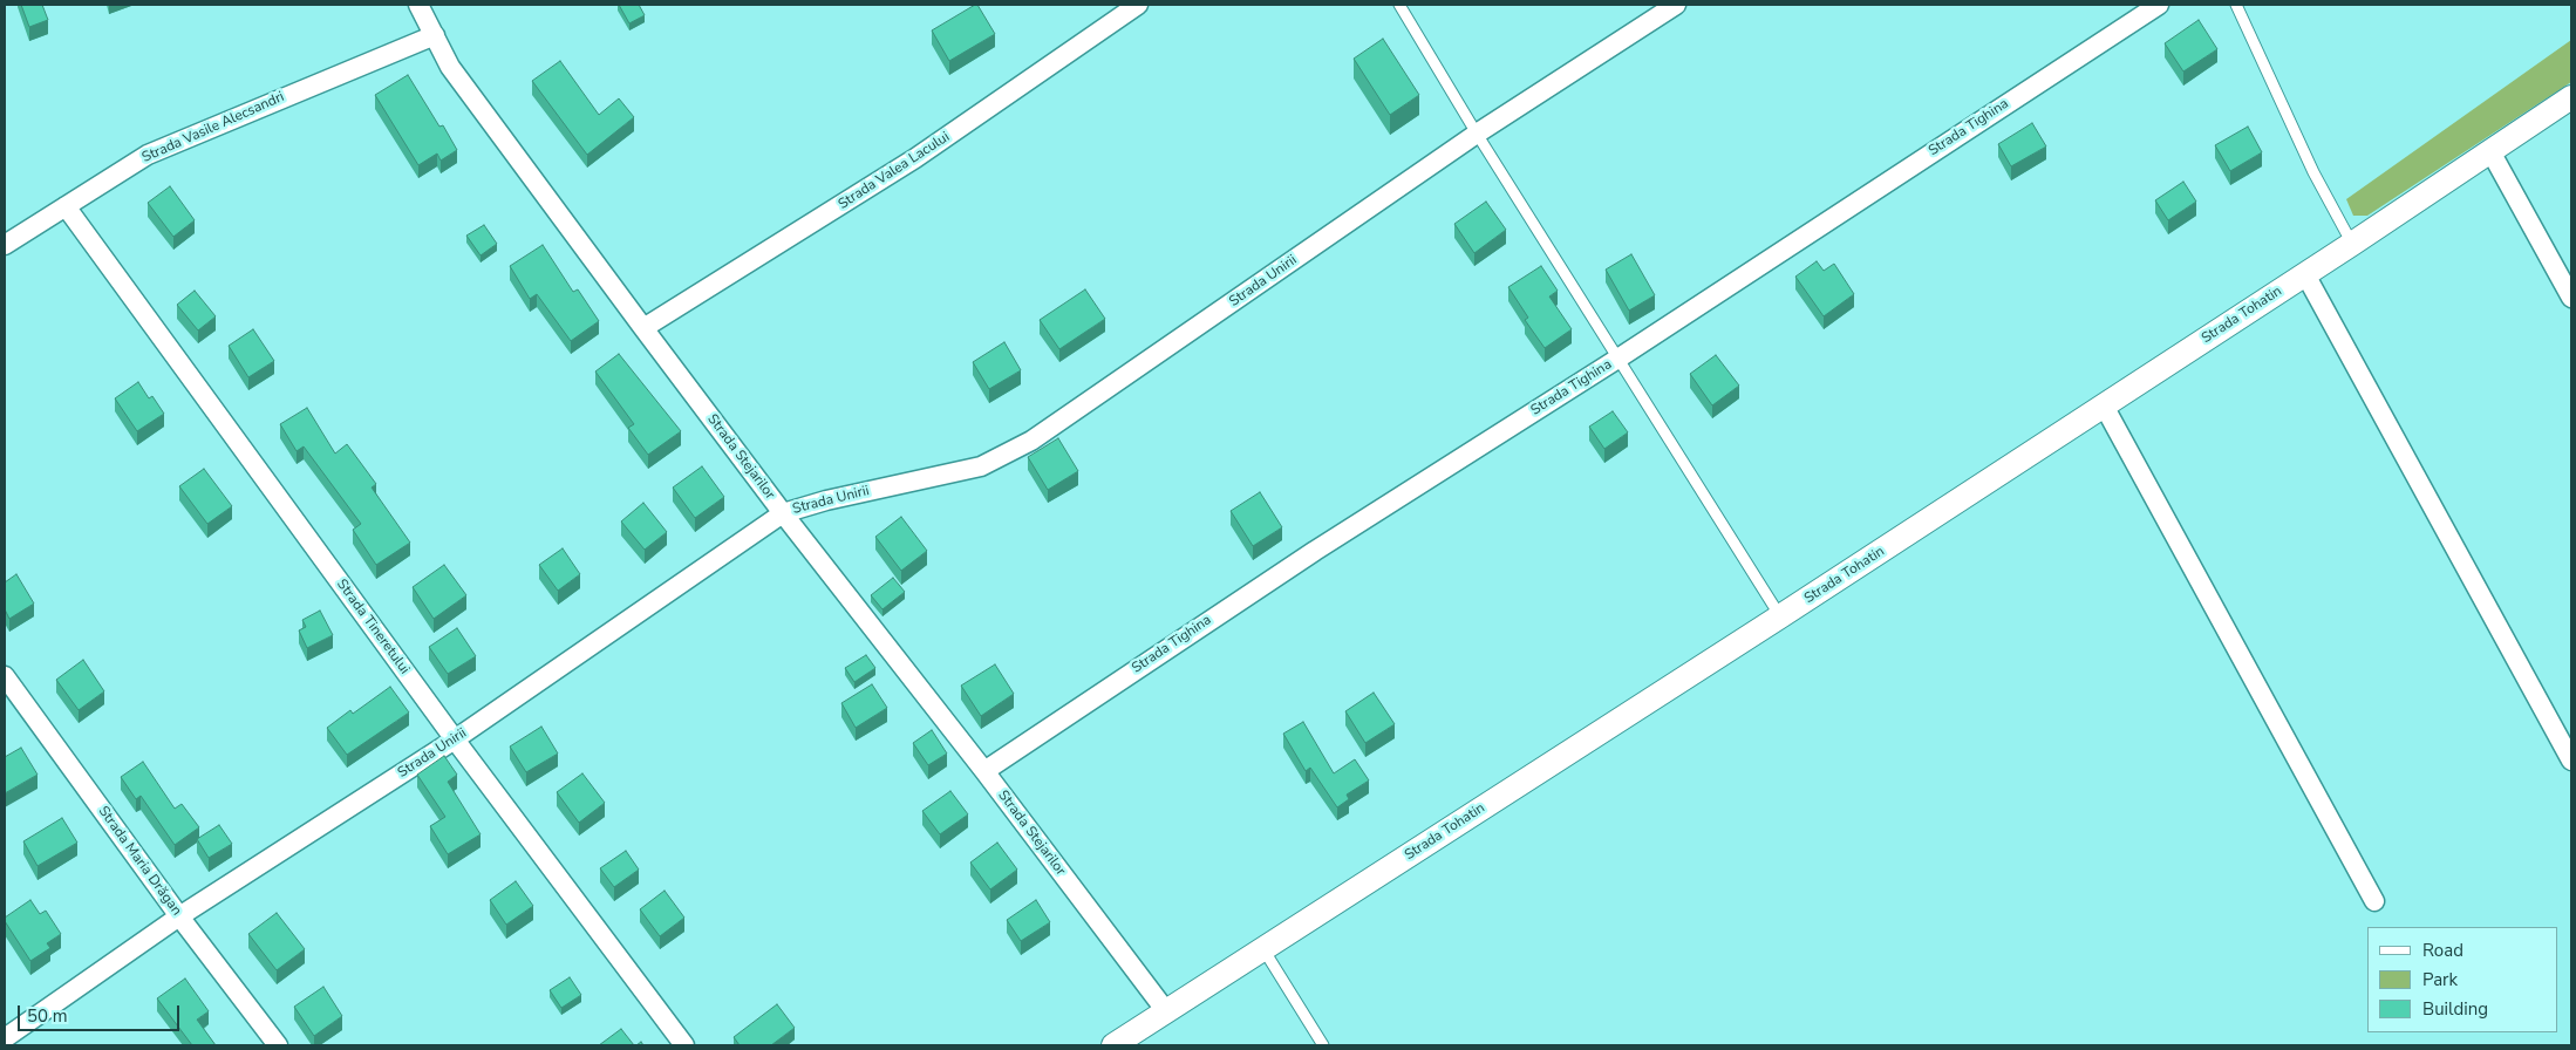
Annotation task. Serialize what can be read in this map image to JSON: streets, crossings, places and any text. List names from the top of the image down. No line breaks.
{"streets":{"street":["Strada Vasile Alecsandri","Strada Tighina","Strada Valea Lacului","Strada Unirii","Strada Tohatin","Strada Stejarilor","Strada Tineretului","Strada Maria Drăgan"]},"crossings":[["Strada Vasile Alecsandri","Strada Stejarilor"],["Strada Vasile Alecsandri","Strada Tineretului"],["Strada Tighina","Strada Stejarilor"],["Strada Valea Lacului","Strada Stejarilor"],["Strada Unirii","Strada Stejarilor"],["Strada Unirii","Strada Tineretului"],["Strada Unirii","Strada Maria Drăgan"],["Strada Tohatin","Strada Stejarilor"]],"legend":["Road","Park","Building"],"scale_bar":"50 m"}
